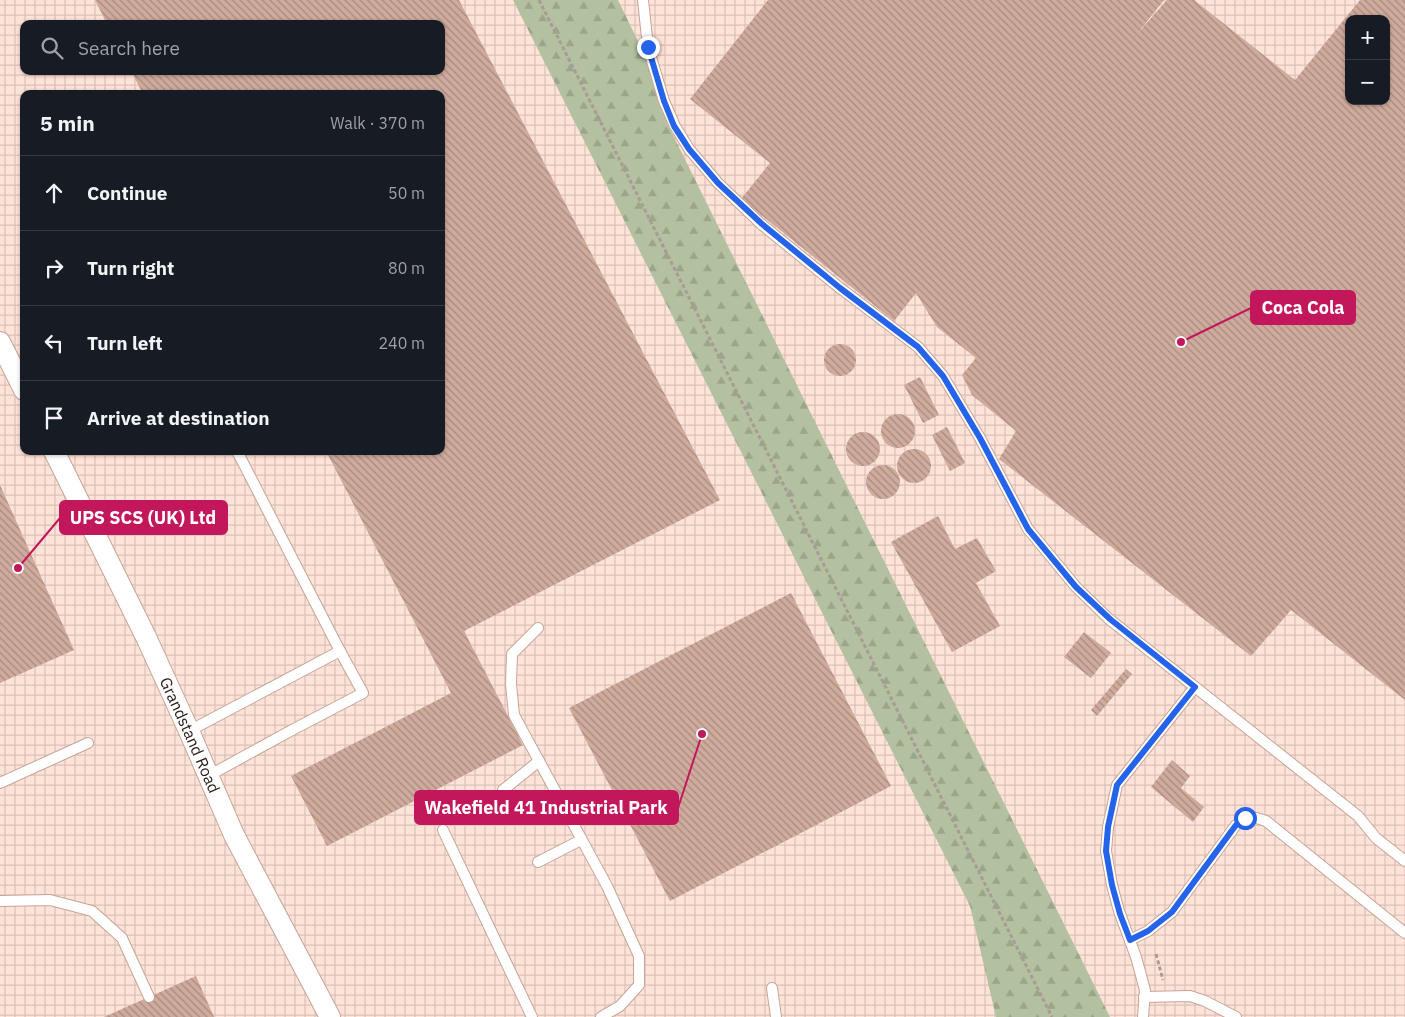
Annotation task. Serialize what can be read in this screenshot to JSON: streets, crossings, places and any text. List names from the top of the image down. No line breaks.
{"streets":{"street":["Grandstand Road"]},"places":["Coca Cola","UPS SCS (UK) Ltd","Wakefield 41 Industrial Park"],"page":{"map_buttons":["+","−"],"search":"Search here","heading":["5 min","Walk · 370 m"],"list":[["Continue","50 m"],["Turn right","80 m"],["Turn left","240 m"],"Arrive at destination"]}}
